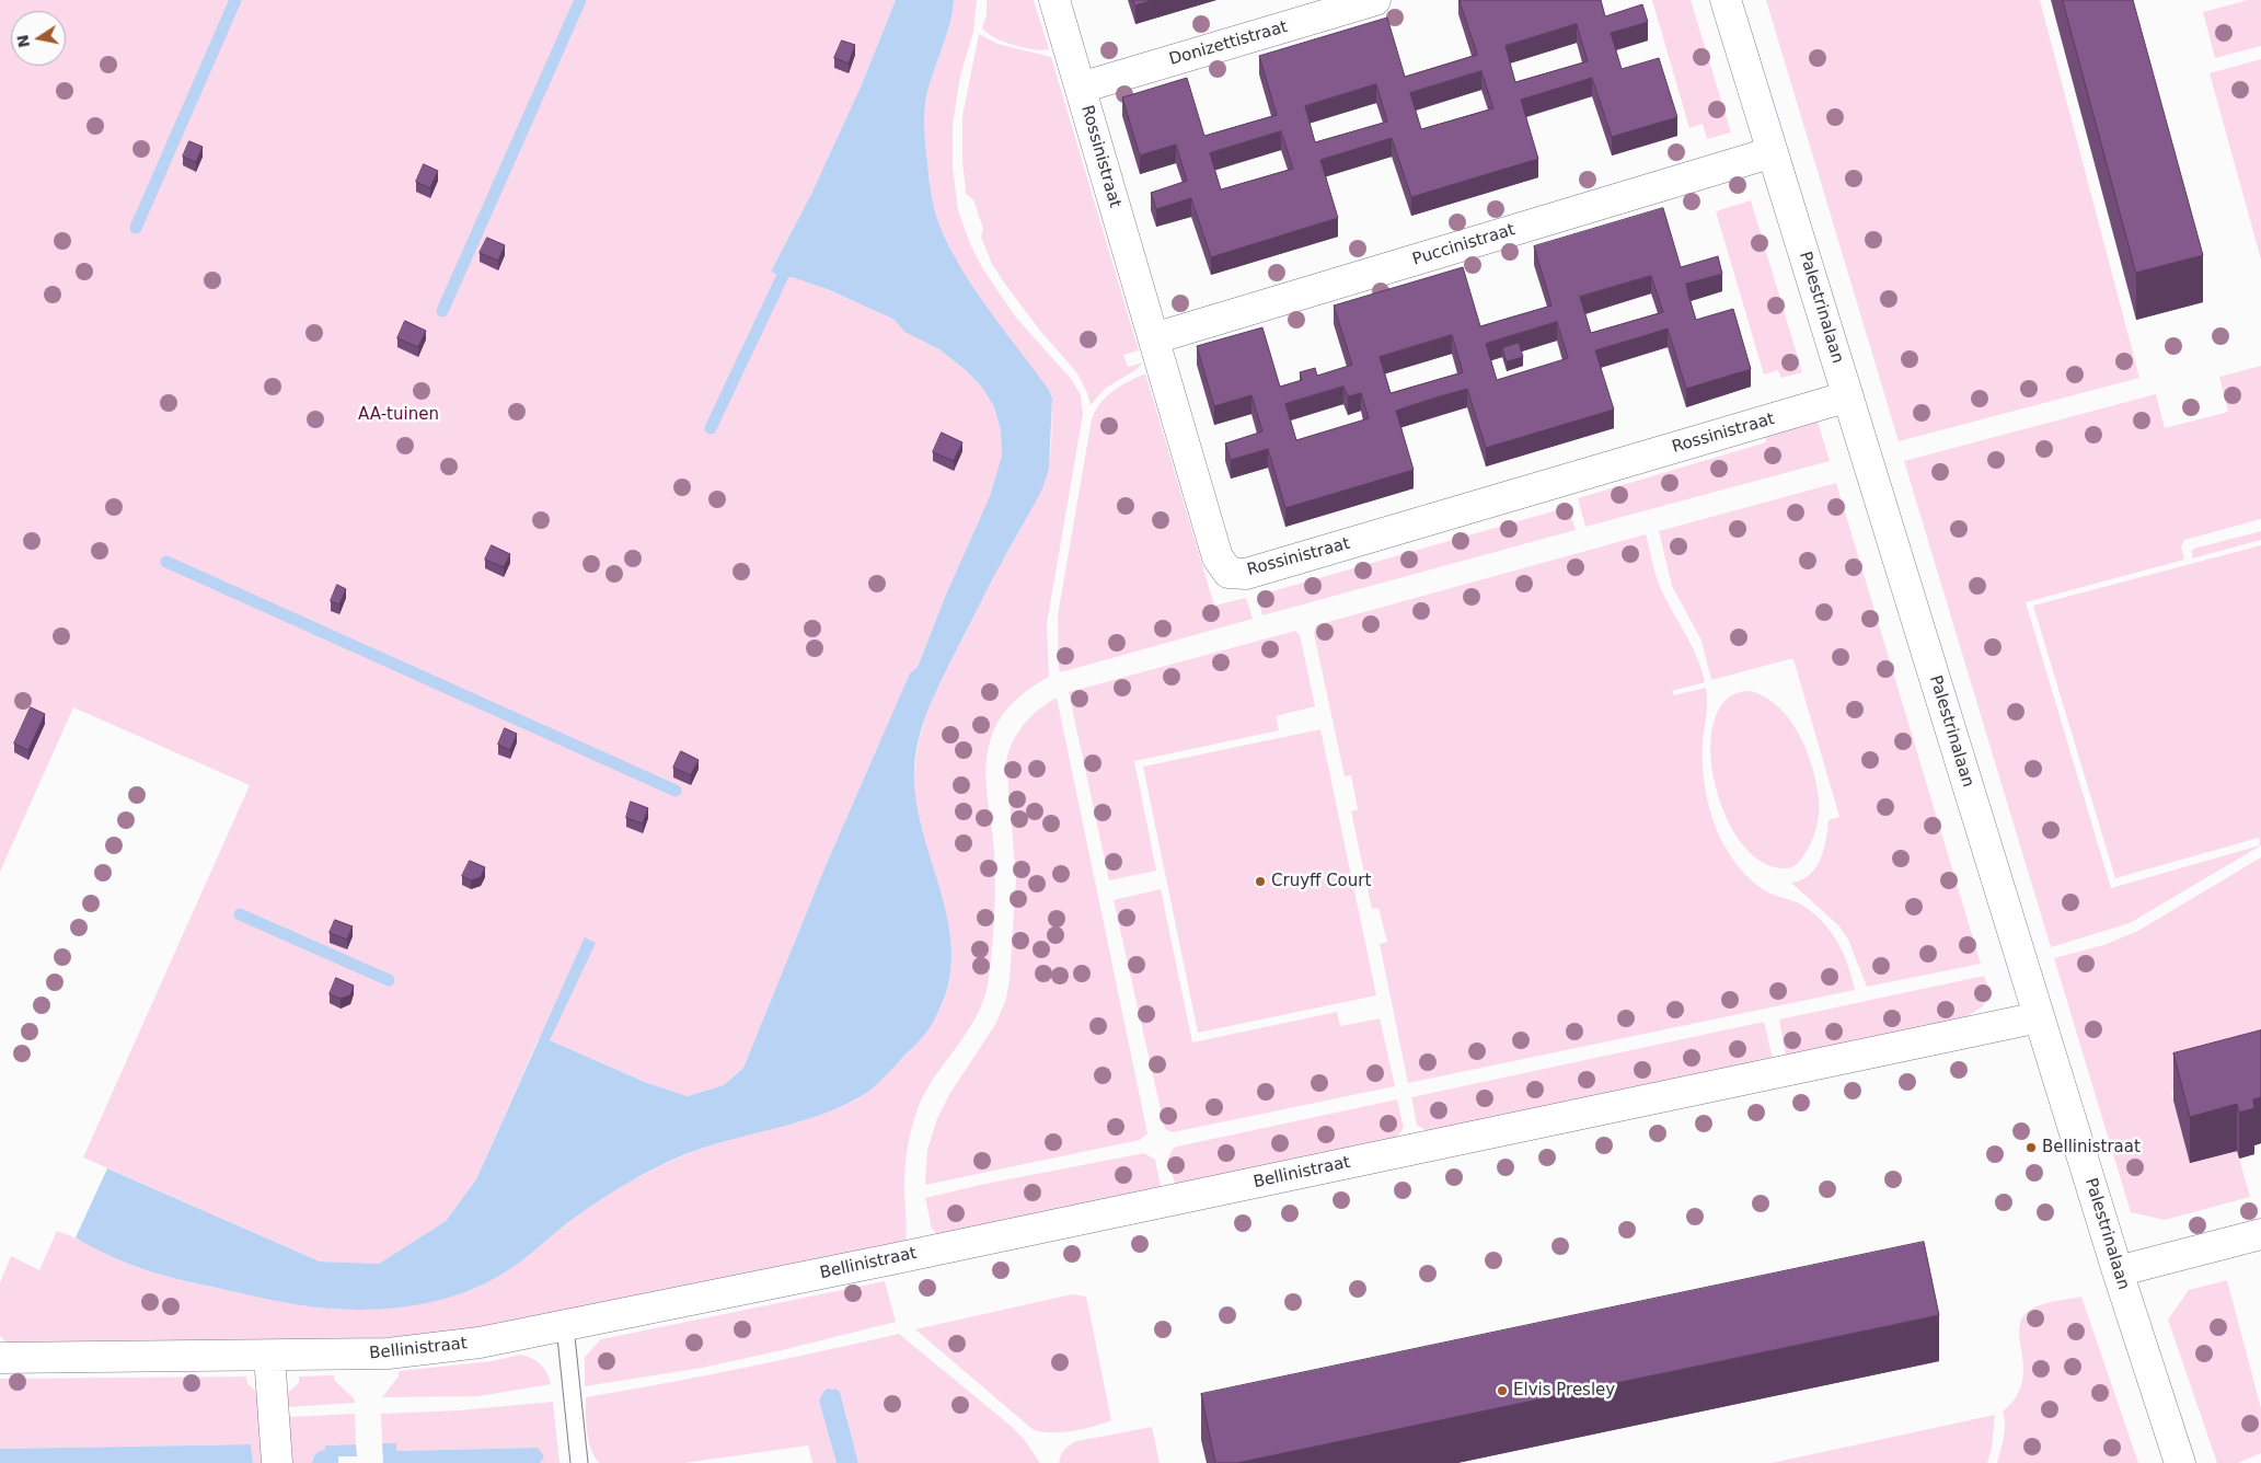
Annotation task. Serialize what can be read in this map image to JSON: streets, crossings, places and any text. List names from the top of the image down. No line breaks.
{"streets":{"street":["Donizettistraat","Rossinistraat","Puccinistraat","Palestrinalaan","Bellinistraat"]},"crossings":[["Donizettistraat","Rossinistraat"],["Rossinistraat","Puccinistraat"],["Rossinistraat","Palestrinalaan"],["Puccinistraat","Palestrinalaan"],["Palestrinalaan","Bellinistraat"]],"parks":["AA-tuinen"],"places":["Cruyff Court","Bellinistraat","Elvis Presley"],"north":"left"}
